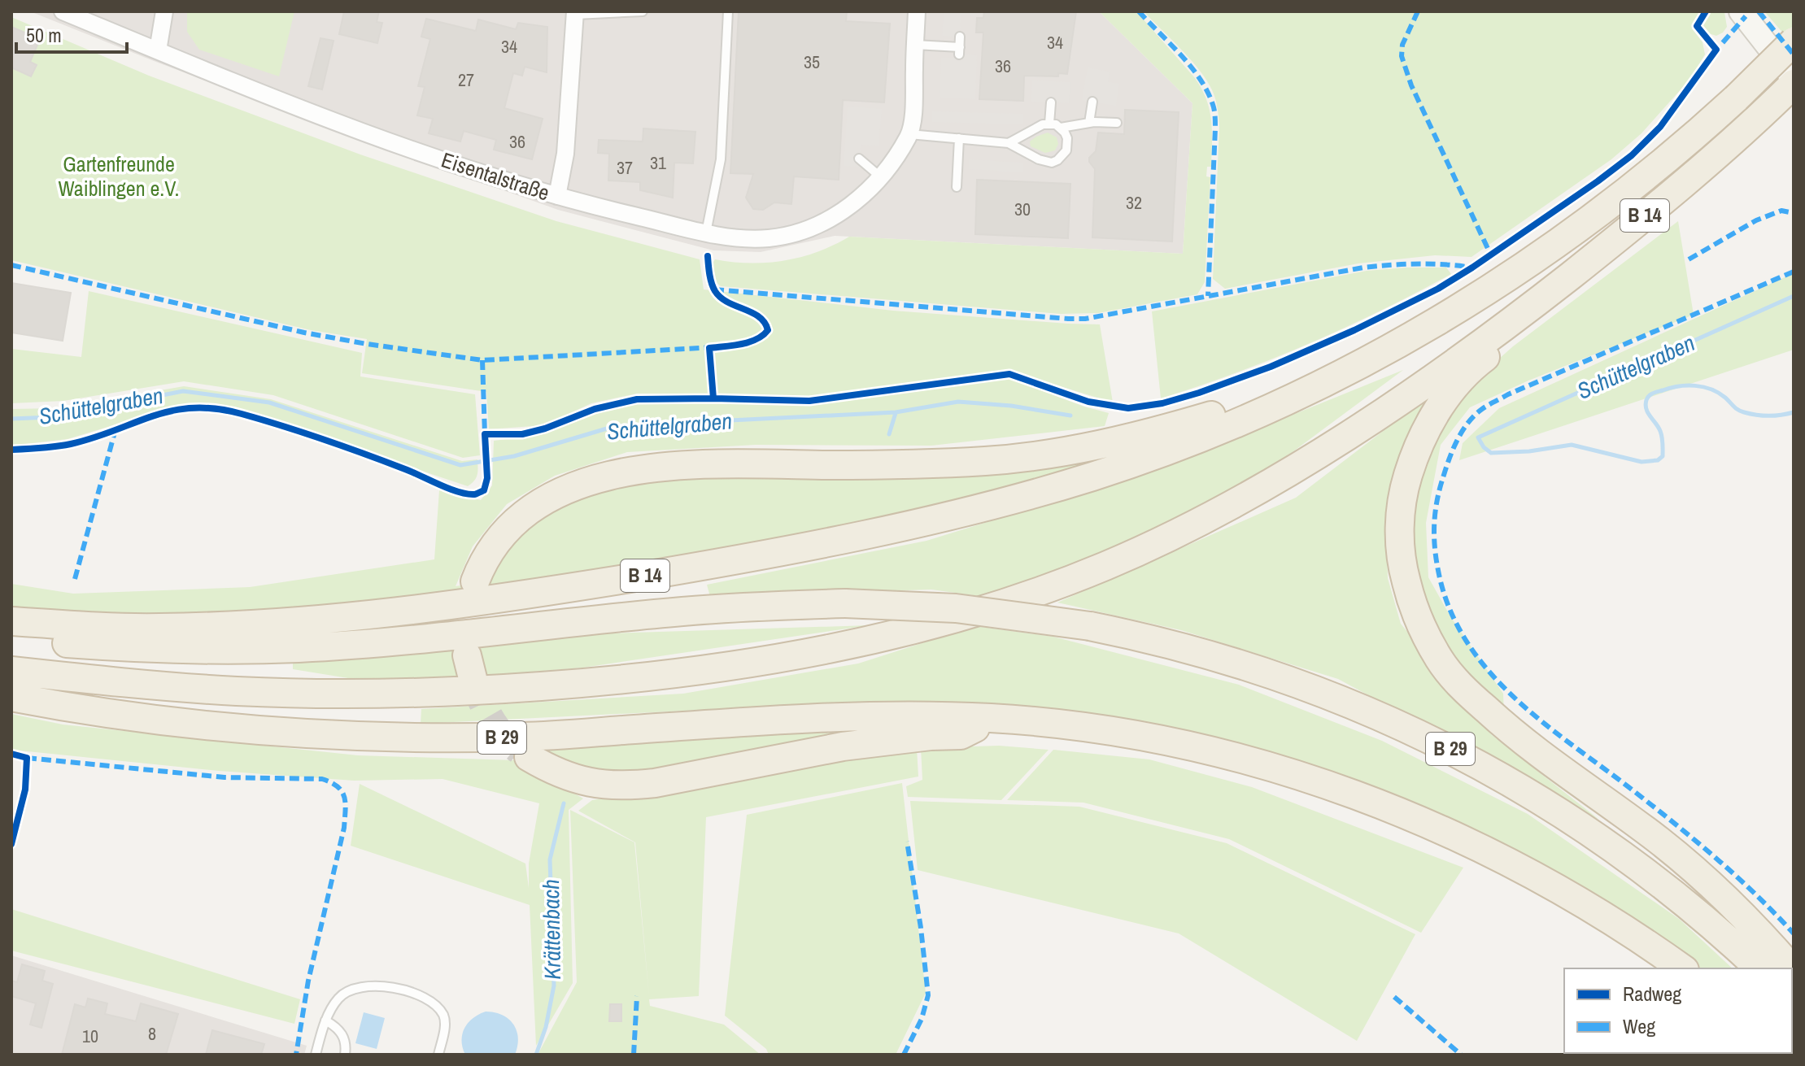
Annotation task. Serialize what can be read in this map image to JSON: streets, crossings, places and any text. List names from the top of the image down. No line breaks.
{"streets":{"highway":["B 14","B 29"],"street":["Eisentalstraße"]},"water":["Schüttelgraben","Krättenbach"],"parks":["Gartenfreunde Waiblingen e.V."],"house_numbers":["34","34","35","36","27","36","31","37","32","30","8","10"],"legend":["Radweg","Weg"],"scale_bar":"50 m"}
